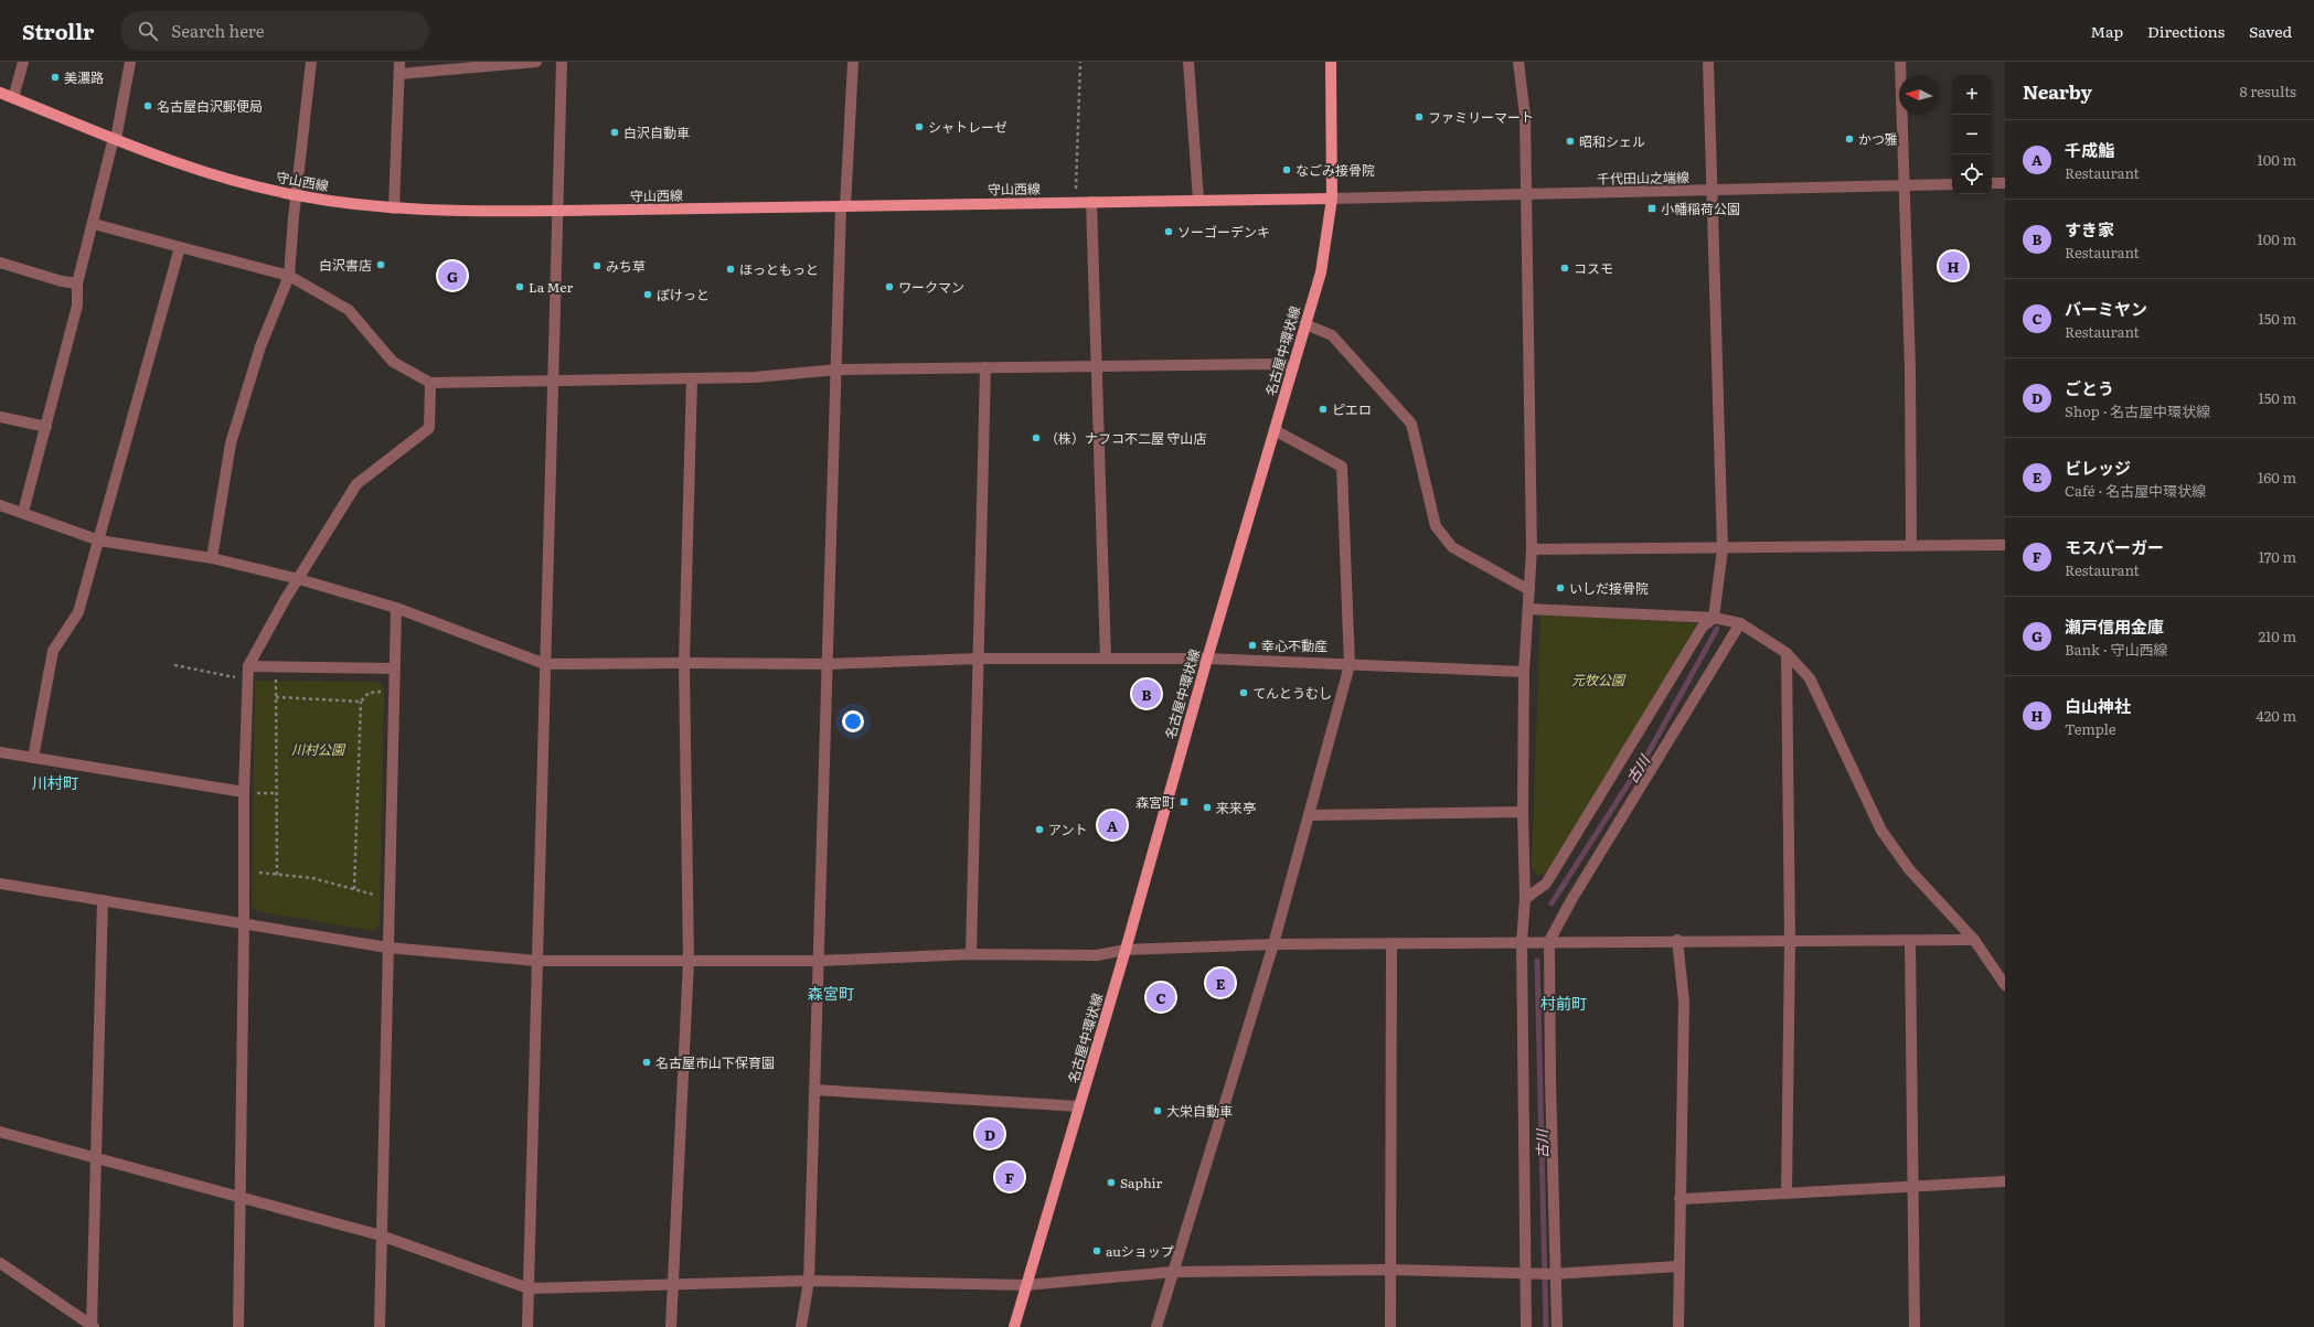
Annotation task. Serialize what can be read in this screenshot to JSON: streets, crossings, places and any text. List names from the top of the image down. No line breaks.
{"streets":{"main road":["守山西線","名古屋中環状線"],"street":["千代田山之端線"]},"crossings":[["千代田山之端線","守山西線"],["千代田山之端線","名古屋中環状線"],["守山西線","名古屋中環状線"]],"districts":["川村町","森宮町","村前町"],"water":["古川"],"parks":["元牧公園","川村公園"],"places":{"other":["美濃路","名古屋白沢郵便局","ファミリーマート","シャトレーゼ","白沢自動車","かつ雅","昭和シェル","なごみ接骨院","ソーゴーデンキ","白沢書店","みち草","コスモ","ほっともっと","La Mer","ワークマン","ぽけっと","ピエロ","（株）ナフコ不二屋 守山店","いしだ接骨院","幸心不動産","てんとうむし","来来亭","アント","名古屋市山下保育園","大栄自動車","Saphir","auショップ"],"transit":["小幡稲荷公園","森宮町"]},"north":"left","page":{"header":"Strollr","search":"Search here","nav":["Map","Directions","Saved"],"heading":["Nearby","8 results"],"map_buttons":["+","−"],"list":[{"mark":"A","name":"千成鮨","note":"Restaurant","value":"100 m"},{"mark":"B","name":"すき家","note":"Restaurant","value":"100 m"},{"mark":"C","name":"バーミヤン","note":"Restaurant","value":"150 m"},{"mark":"D","name":"ごとう","note":"Shop · 名古屋中環状線","value":"150 m"},{"mark":"E","name":"ビレッジ","note":"Café · 名古屋中環状線","value":"160 m"},{"mark":"F","name":"モスバーガー","note":"Restaurant","value":"170 m"},{"mark":"G","name":"瀬戸信用金庫","note":"Bank · 守山西線","value":"210 m"},{"mark":"H","name":"白山神社","note":"Temple","value":"420 m"}],"pins":["H","G","B","A","E","C","D","F"]}}
